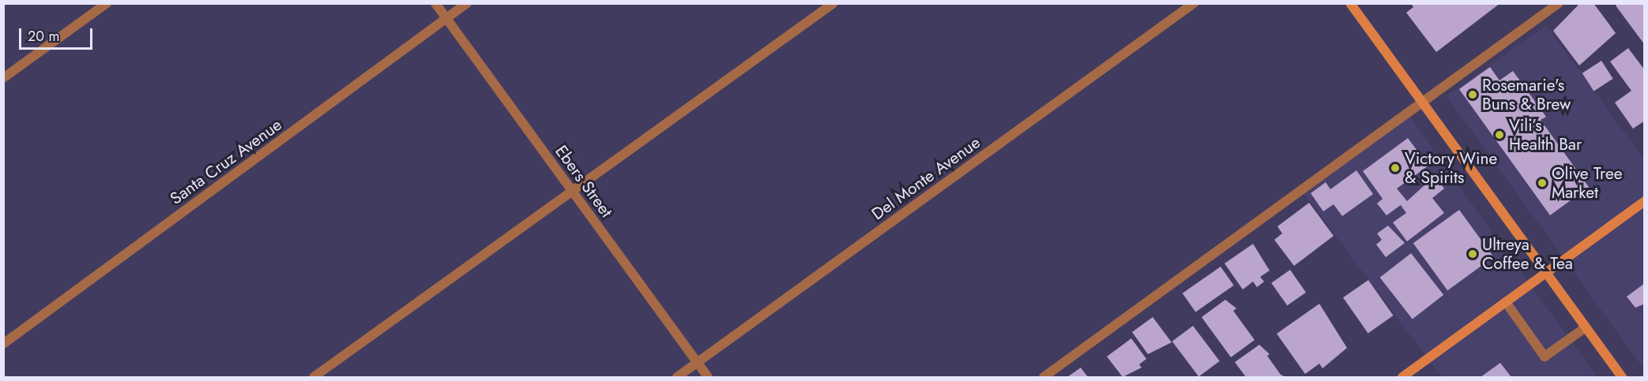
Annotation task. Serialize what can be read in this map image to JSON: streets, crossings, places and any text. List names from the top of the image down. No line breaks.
{"streets":{"street":["Santa Cruz Avenue","Del Monte Avenue","Ebers Street"]},"crossings":[["Santa Cruz Avenue","Ebers Street"],["Del Monte Avenue","Ebers Street"]],"places":["Rosemarie's Buns & Brew","Vili’s Health Bar","Victory Wine & Spirits","Olive Tree Market","Ultreya Coffee & Tea"],"scale_bar":"20 m"}
